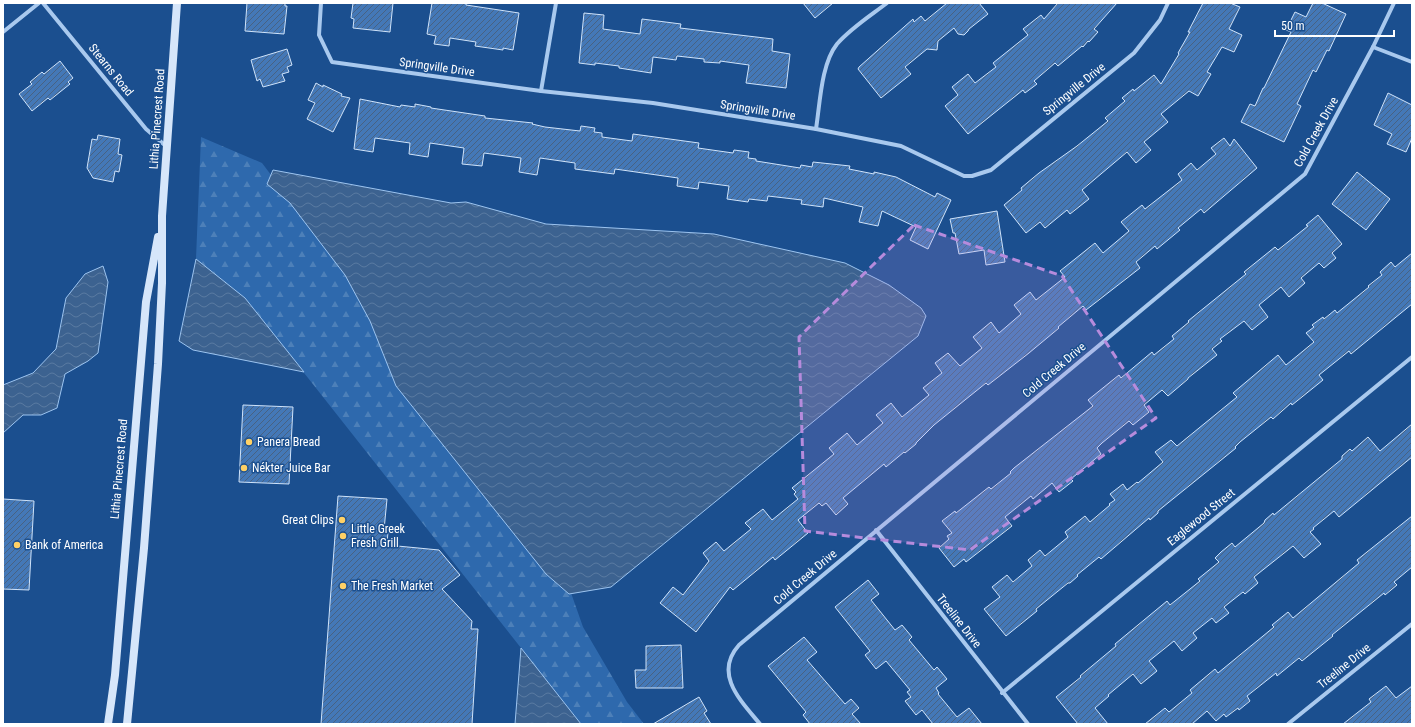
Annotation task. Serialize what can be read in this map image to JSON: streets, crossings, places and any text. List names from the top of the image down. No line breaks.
{"streets":{"main road":["Lithia Pinecrest Road"],"street":["Springville Drive","Stearns Road","Cold Creek Drive","Eaglewood Street","Treeline Drive"]},"crossings":[["Stearns Road","Lithia Pinecrest Road"],["Cold Creek Drive","Treeline Drive"],["Eaglewood Street","Treeline Drive"]],"places":["Panera Bread","Nékter Juice Bar","Great Clips","Little Greek Fresh Grill","Bank of America","The Fresh Market"],"scale_bar":"50 m"}
